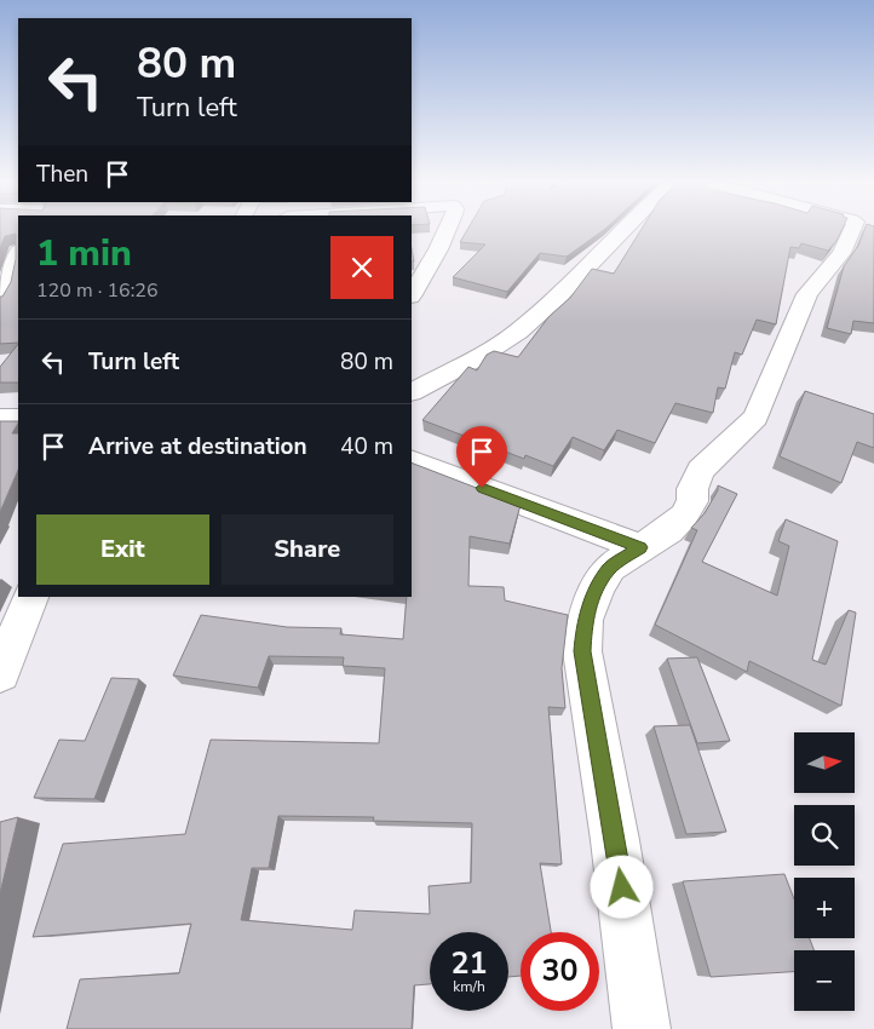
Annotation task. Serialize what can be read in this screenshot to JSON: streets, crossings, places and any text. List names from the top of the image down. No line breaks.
{"north":"right","page":{"turn":["80 m","Turn left"],"then":"Then","heading":["1 min","120 m · 16:26"],"list":[{"name":"Turn left","value":"80 m"},{"name":"Arrive at destination","value":"40 m"}],"buttons":["Exit","Share"],"map_buttons":["+","−"],"speed":"21 km/h","limit":"30"}}
